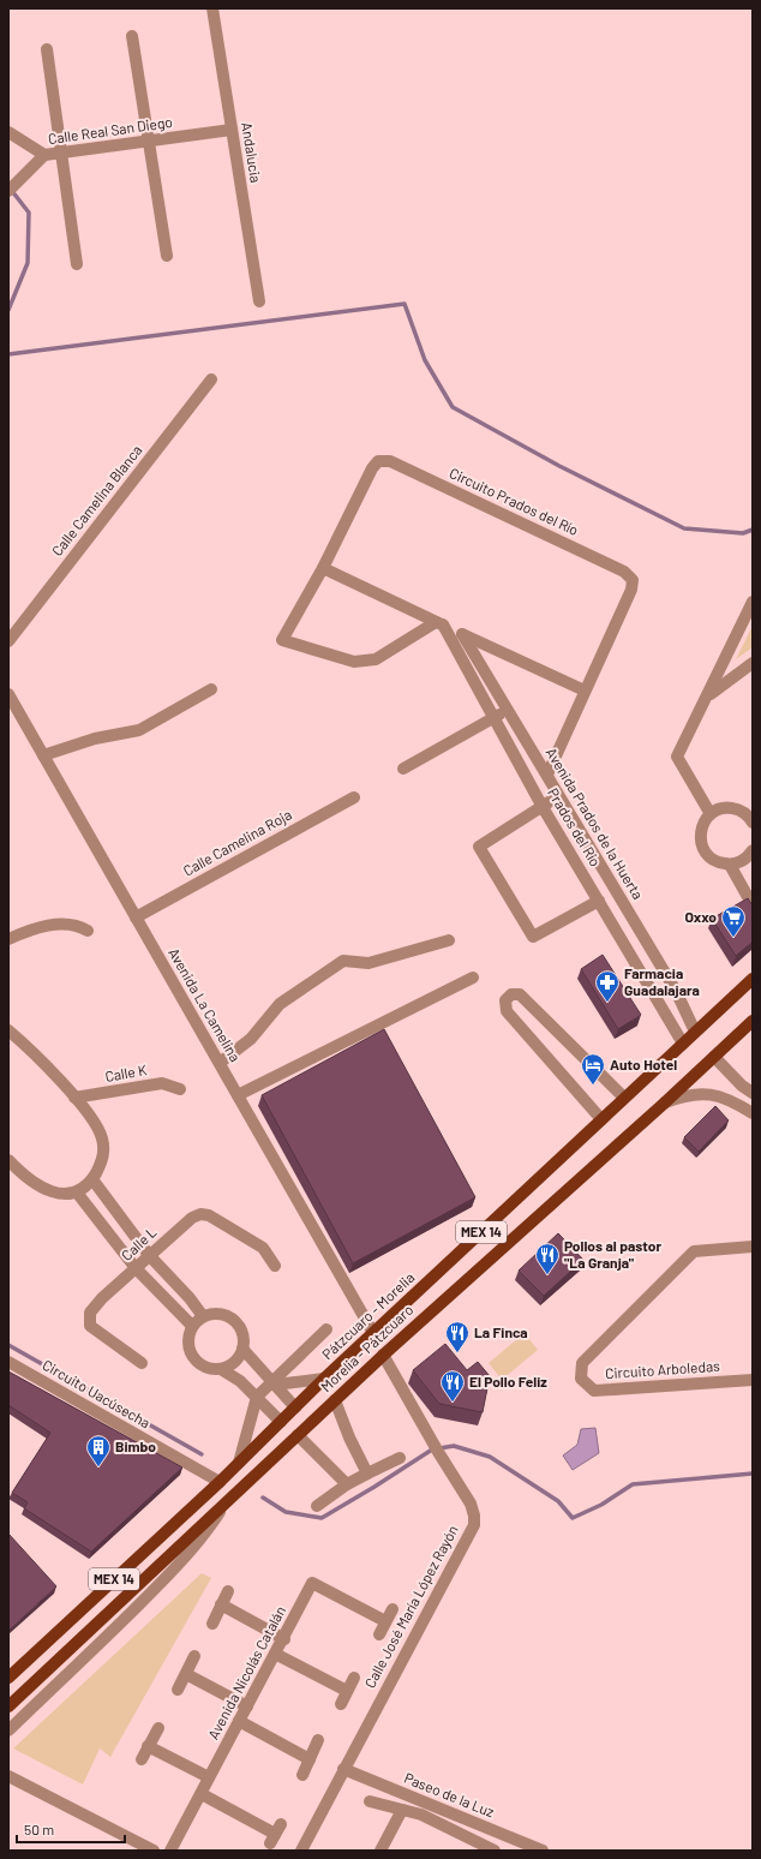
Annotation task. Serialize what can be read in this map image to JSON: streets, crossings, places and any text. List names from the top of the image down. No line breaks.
{"streets":{"main road":["MEX 14","Pátzcuaro - Morelia","Morelia - Pátzcuaro"],"street":["Calle Real San Diego","Andalucia","Calle Camelina Blanca","Circuito Prados del Río","Avenida Prados de la Huerta","Prados del Río","Calle Camelina Roja","Avenida La Camelina","Calle K","Calle L","Circuito Arboledas","Circuito Uacúsecha","Calle José María López Rayón","Avenida Nicolás Catalán","Paseo de la Luz"]},"crossings":[["Calle Real San Diego","Andalucia"],["Circuito Prados del Río","Avenida Prados de la Huerta"],["Circuito Prados del Río","Prados del Río"],["Avenida Prados de la Huerta","Pátzcuaro - Morelia"],["Prados del Río","Pátzcuaro - Morelia"],["Calle Camelina Roja","Avenida La Camelina"],["Avenida La Camelina","Pátzcuaro - Morelia"],["Pátzcuaro - Morelia","Circuito Uacúsecha"],["Morelia - Pátzcuaro","Calle José María López Rayón"],["Calle José María López Rayón","Paseo de la Luz"]],"places":{"supermarket":["Oxxo"],"pharmacy":["Farmacia Guadalajara"],"hotel":["Auto Hotel"],"restaurant":["Pollos al pastor \"La Granja\"","La Finca","El Pollo Feliz"],"building":["Bimbo"]},"scale_bar":"50 m"}
